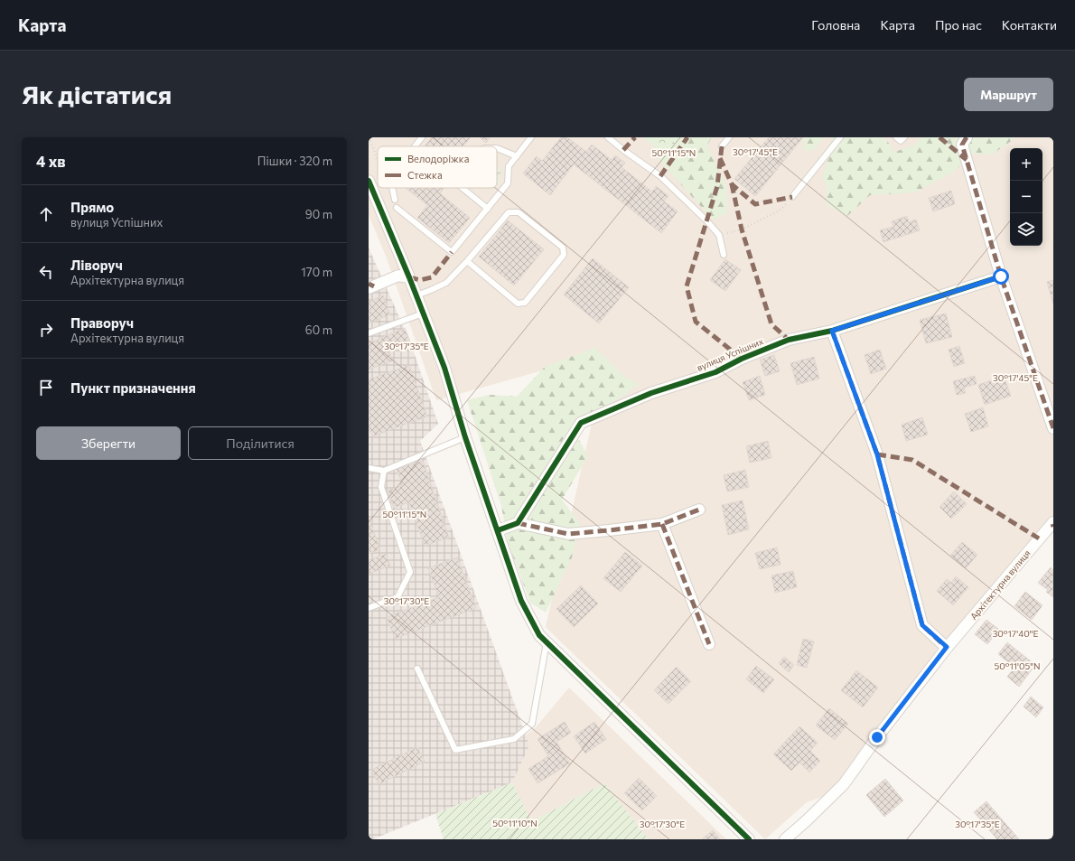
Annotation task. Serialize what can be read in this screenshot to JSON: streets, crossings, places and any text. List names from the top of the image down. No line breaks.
{"streets":{"street":["вулиця Успішних","Архітектурна вулиця"]},"legend":["Велодоріжка","Стежка"],"page":{"header":"Карта","nav":["Головна","Карта","Про нас","Контакти"],"buttons":["Маршрут",["Зберегти","Поділитися"]],"title":"Як дістатися","heading":["4 хв","Пішки · 320 m"],"map_buttons":["+","−"],"list":[["Прямо","вулиця Успішних","90 m"],["Ліворуч","Архітектурна вулиця","170 m"],["Праворуч","Архітектурна вулиця","60 m"],"Пункт призначення"]},"coordinates":["30°17'45\"E","50°11'15\"N","30°17'35\"E","30°17'30\"E","30°17'40\"E","50°11'05\"N","50°11'10\"N"]}
